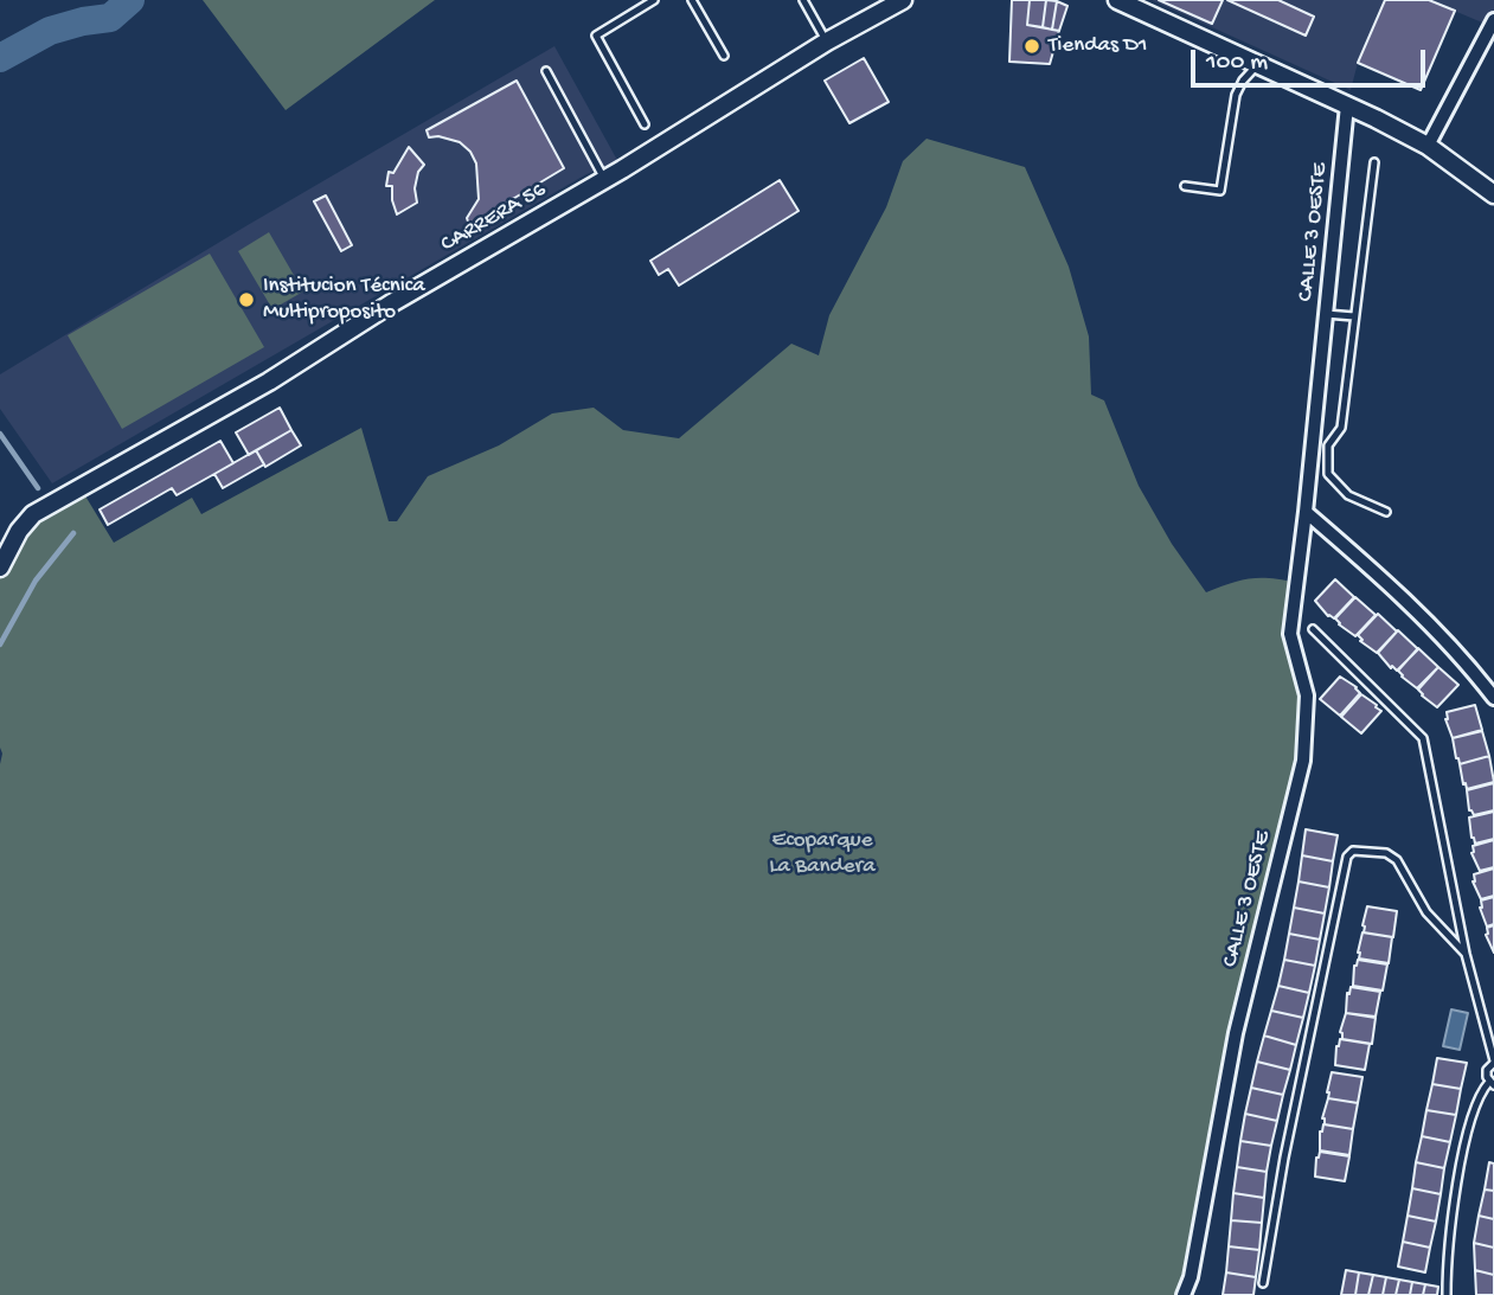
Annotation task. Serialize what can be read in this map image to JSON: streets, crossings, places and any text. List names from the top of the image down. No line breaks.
{"streets":{"street":["CARRERA 56","CALLE 3 OESTE"]},"parks":["Ecoparque La Bandera"],"places":["Tiendas D1","Institucion Técnica Multiproposito"],"scale_bar":"100 m"}
